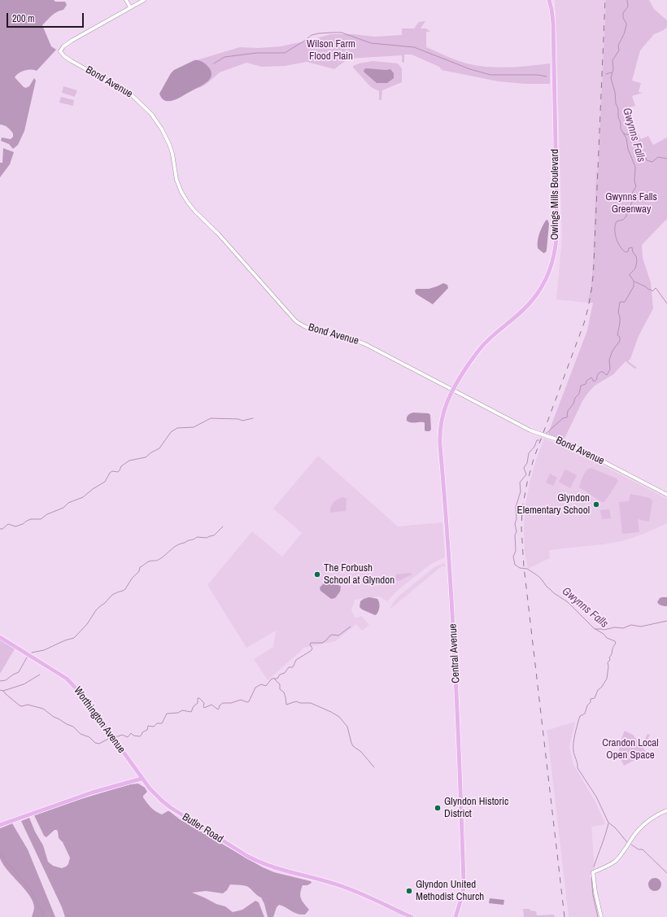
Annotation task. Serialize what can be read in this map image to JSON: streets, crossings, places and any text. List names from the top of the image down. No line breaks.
{"streets":{"main road":["Owings Mills Boulevard","Central Avenue","Worthington Avenue","Butler Road"],"street":["Bond Avenue"]},"crossings":[["Bond Avenue","Owings Mills Boulevard"],["Bond Avenue","Central Avenue"],["Owings Mills Boulevard","Central Avenue"],["Worthington Avenue","Butler Road"]],"water":["Gwynns Falls"],"parks":["Wilson Farm Flood Plain","Gwynns Falls Greenway","Crandon Local Open Space"],"places":["Glyndon Elementary School","The Forbush School at Glyndon","Glyndon Historic District","Glyndon United Methodist Church"],"scale_bar":"200 m"}
